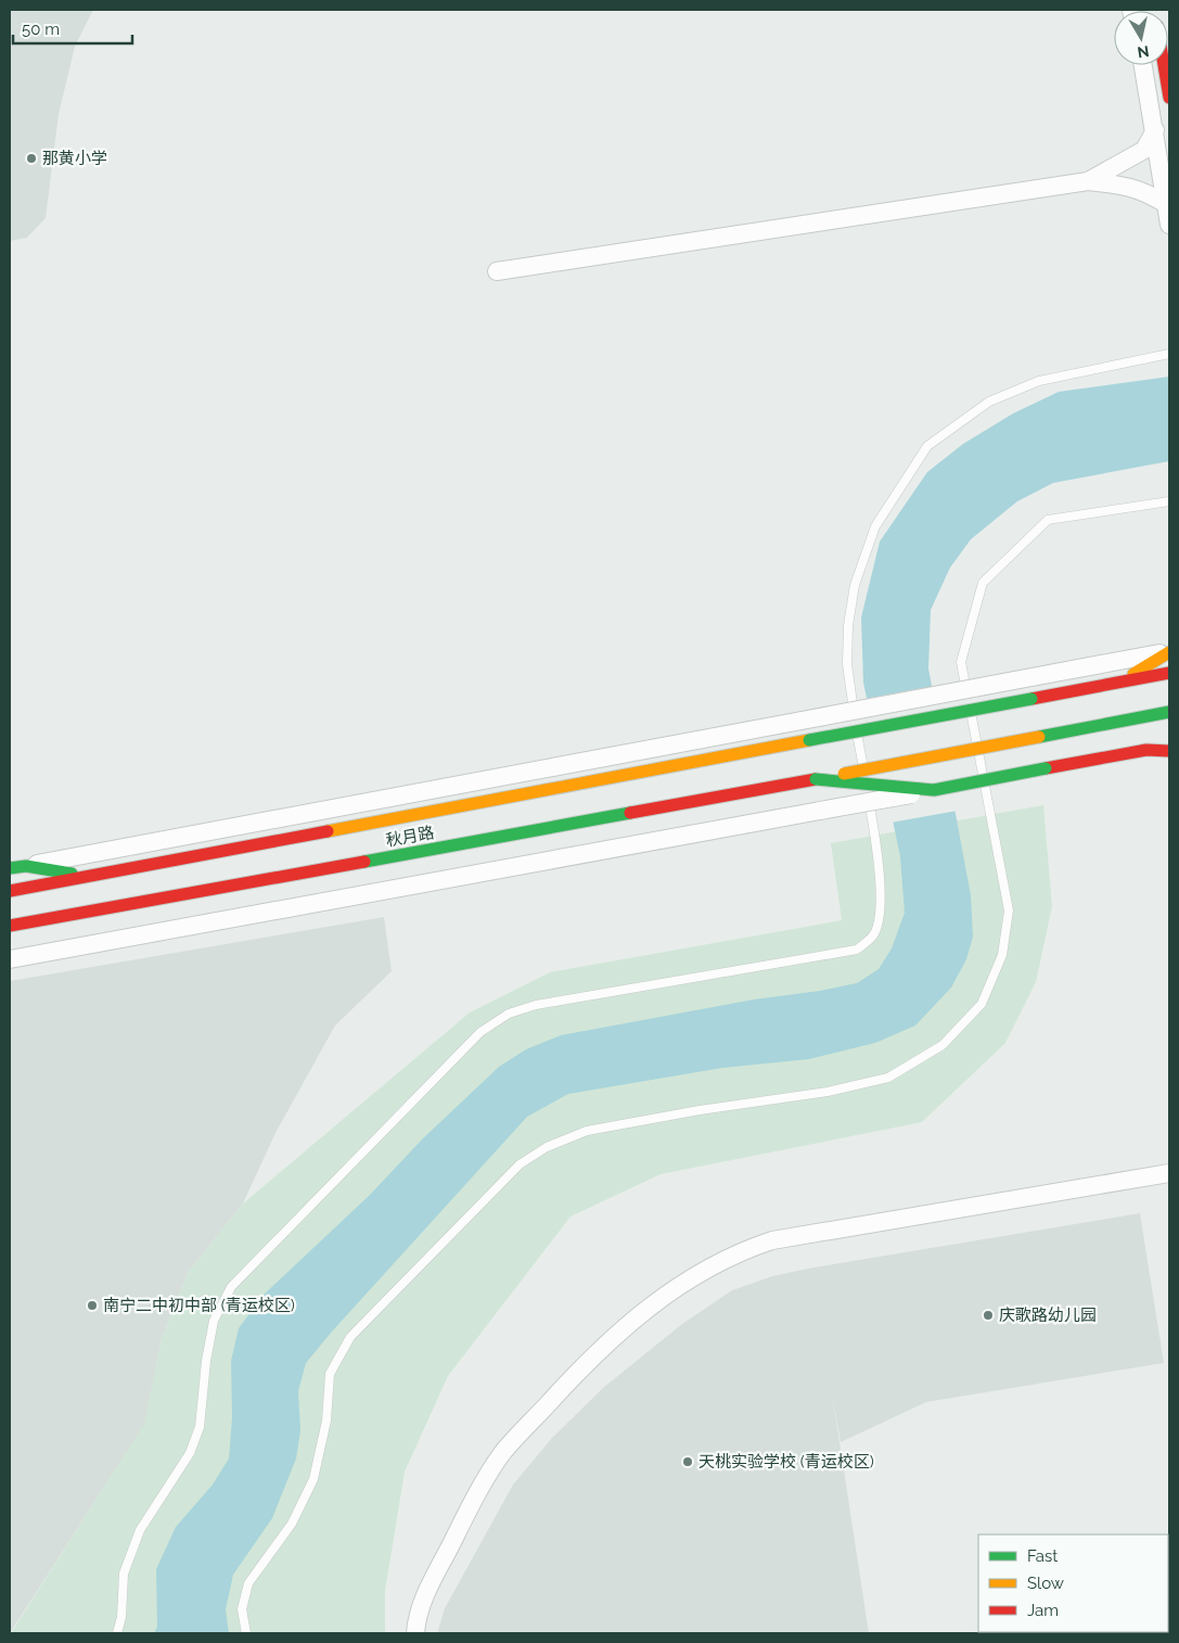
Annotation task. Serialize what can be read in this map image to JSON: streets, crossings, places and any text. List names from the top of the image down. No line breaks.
{"streets":{"main road":["秋月路"]},"places":["那黄小学","南宁二中初中部 (青运校区)","庆歌路幼儿园","天桃实验学校 (青运校区)"],"legend":["Fast","Slow","Jam"],"scale_bar":"50 m","north":"bottom"}
